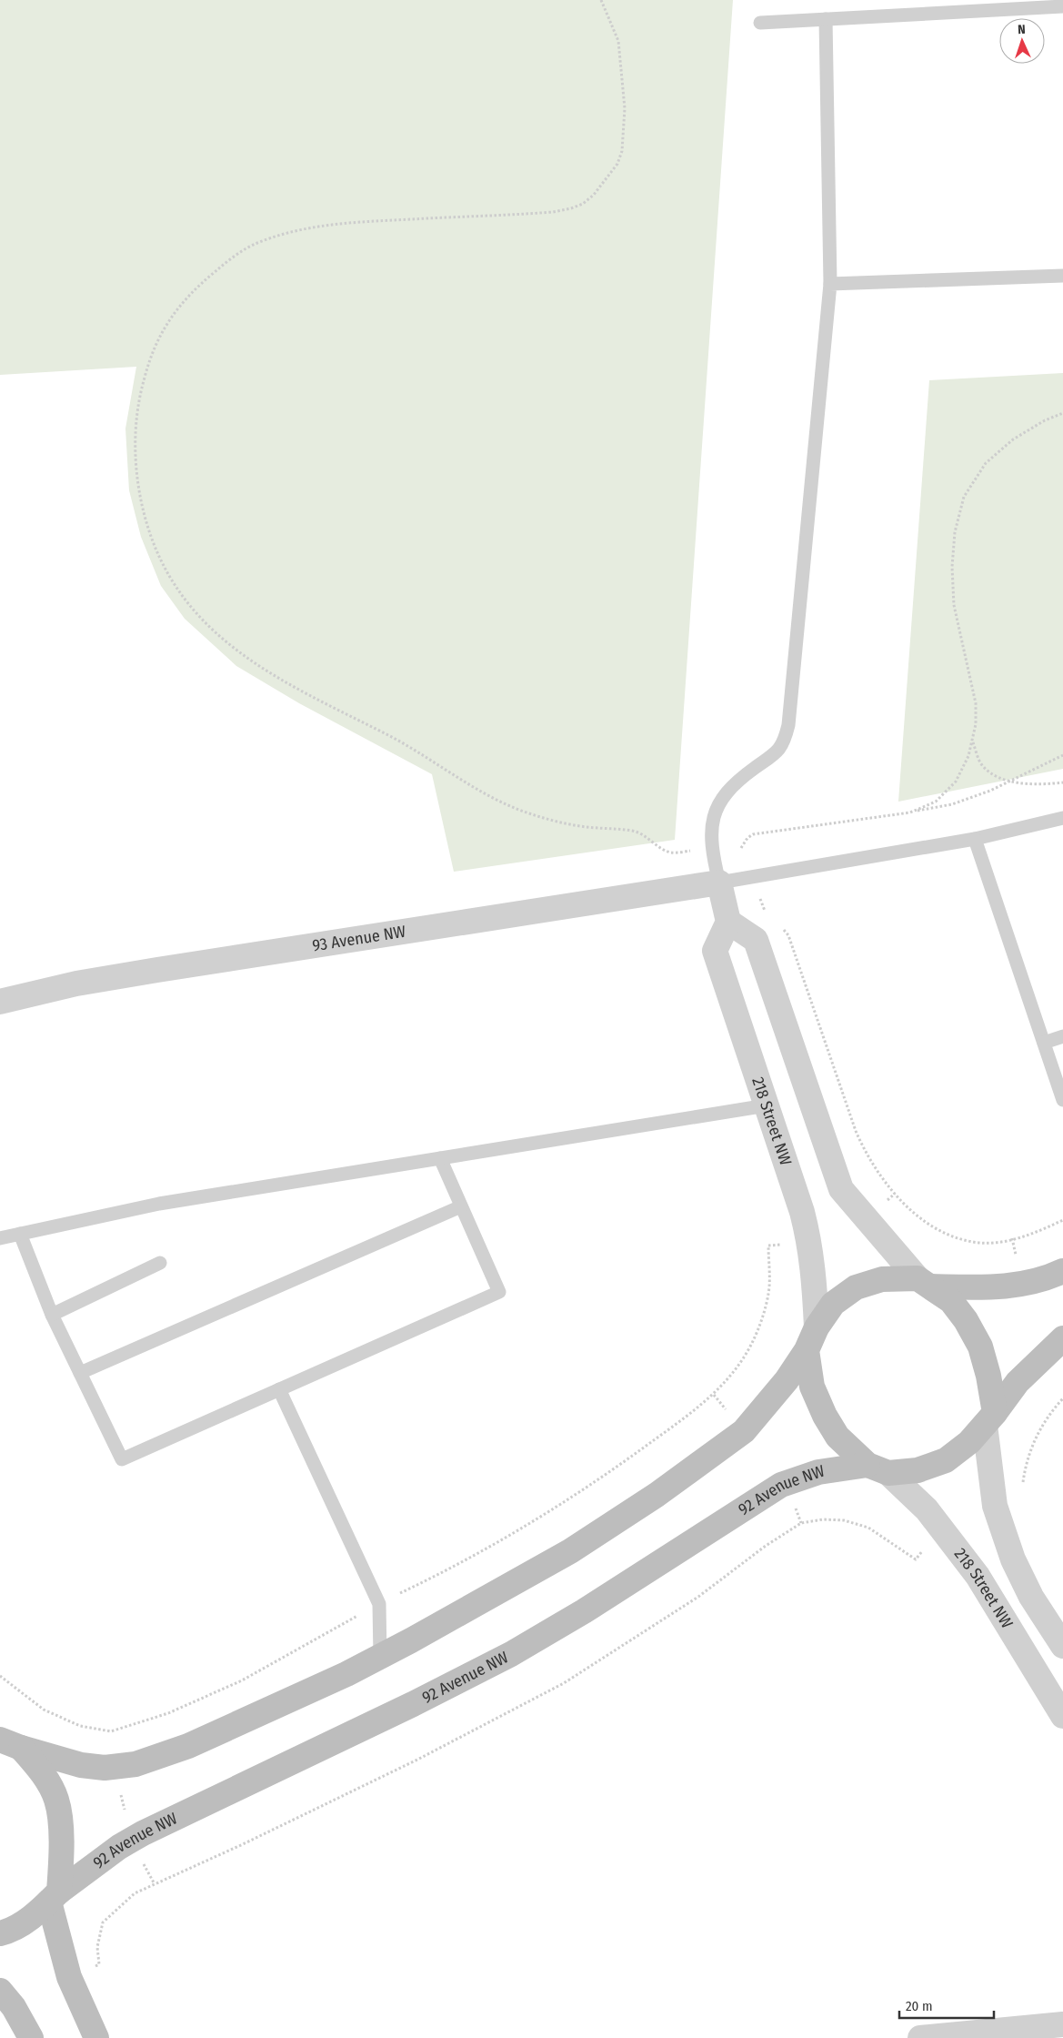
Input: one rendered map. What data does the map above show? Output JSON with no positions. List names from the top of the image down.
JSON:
{
  "streets": {
    "main road": ["92 Avenue NW"],
    "street": ["93 Avenue NW", "218 Street NW"]
  },
  "crossings": [
    ["218 Street NW", "92 Avenue NW"]
  ],
  "scale_bar": "20 m",
  "north": "top"
}
